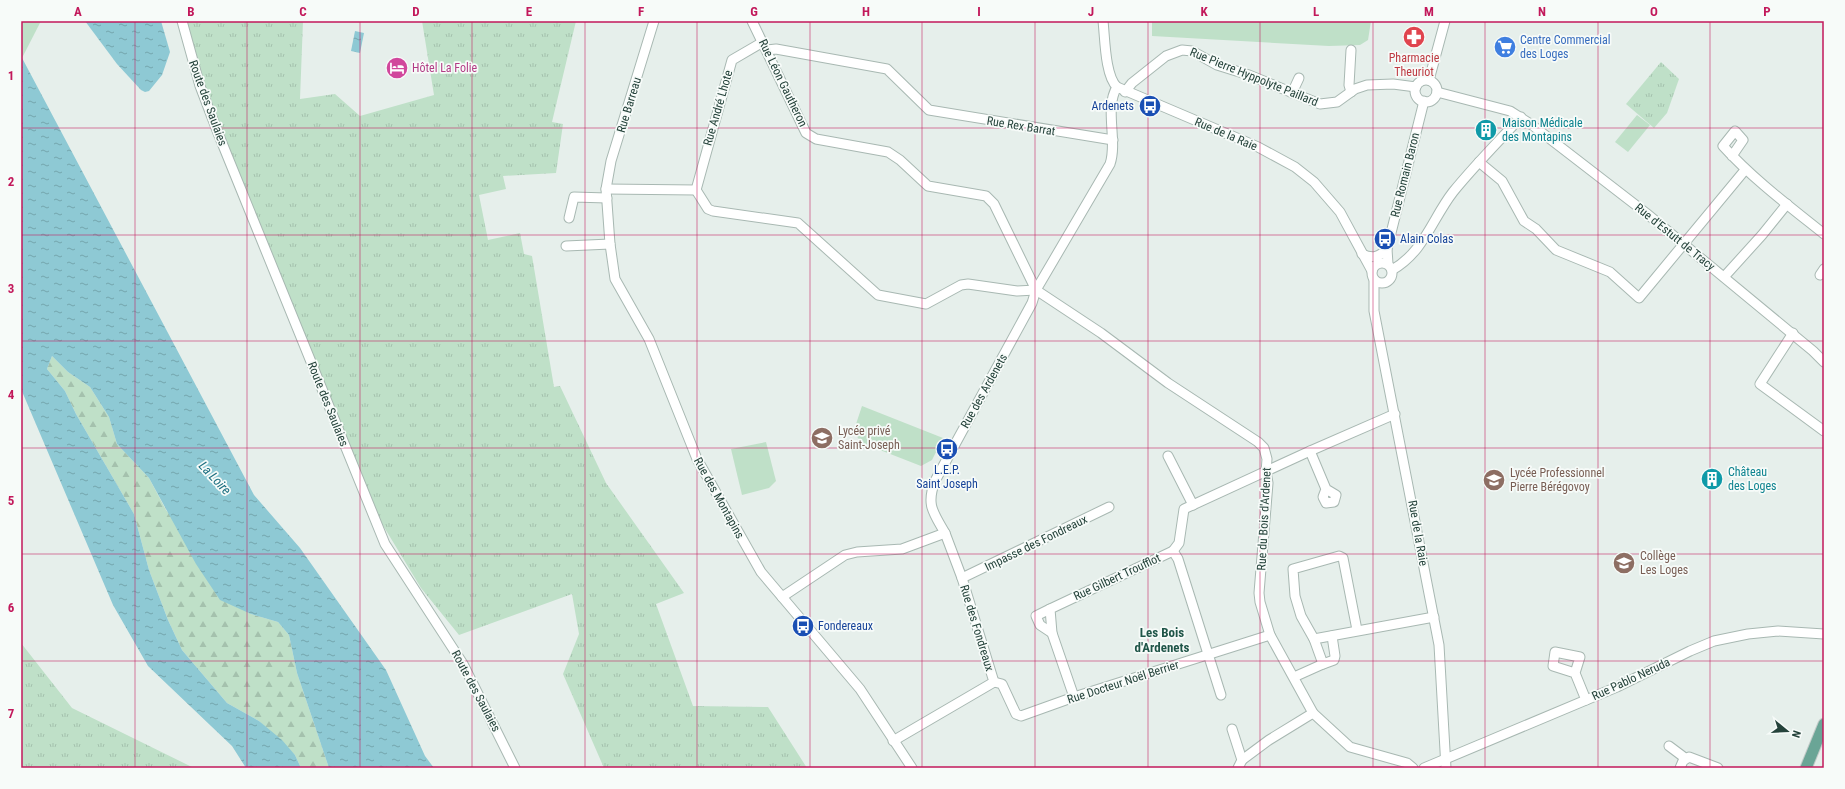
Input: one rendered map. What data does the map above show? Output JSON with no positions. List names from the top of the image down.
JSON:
{
  "streets": {
    "street": [
      "Rue Pierre Hyppolyte Paillard",
      "Rue Léon Gautheron",
      "Route des Saulaies",
      "Rue Barreau",
      "Rue André Lhote",
      "Rue Rex Barrat",
      "Rue de la Raie",
      "Rue Romain Baron",
      "Rue d'Estutt de Tracy",
      "Rue des Ardenets",
      "Rue des Montapins",
      "Rue du Bois d'Ardenet",
      "Impasse des Fondreaux",
      "Rue Gilbert Troufflot",
      "Rue des Fondreaux",
      "Rue Pablo Neruda",
      "Rue Docteur Noël Berrier"
    ]
  },
  "crossings": [
    ["Rue Pierre Hyppolyte Paillard", "Rue de la Raie"],
    ["Rue Pierre Hyppolyte Paillard", "Rue Romain Baron"],
    ["Rue Pierre Hyppolyte Paillard", "Rue des Ardenets"],
    ["Rue Léon Gautheron", "Rue André Lhote"],
    ["Rue Léon Gautheron", "Rue Rex Barrat"],
    ["Rue Léon Gautheron", "Rue des Ardenets"],
    ["Rue Léon Gautheron", "Rue du Bois d'Ardenet"],
    ["Rue Barreau", "Rue des Montapins"],
    ["Rue André Lhote", "Rue Rex Barrat"],
    ["Rue Rex Barrat", "Rue des Ardenets"],
    ["Rue de la Raie", "Rue Romain Baron"],
    ["Rue de la Raie", "Rue des Ardenets"],
    ["Rue de la Raie", "Rue Pablo Neruda"],
    ["Rue des Ardenets", "Rue du Bois d'Ardenet"],
    ["Rue des Ardenets", "Rue des Fondreaux"],
    ["Rue des Montapins", "Rue des Fondreaux"],
    ["Rue du Bois d'Ardenet", "Rue Docteur Noël Berrier"],
    ["Impasse des Fondreaux", "Rue des Fondreaux"],
    ["Rue Gilbert Troufflot", "Rue Docteur Noël Berrier"],
    ["Rue des Fondreaux", "Rue Docteur Noël Berrier"]
  ],
  "districts": ["Les Bois d'Ardenets"],
  "water": ["La Loire"],
  "places": {
    "pharmacy": ["Pharmacie Theuriot"],
    "supermarket": ["Centre Commercial des Loges"],
    "hotel": ["Hôtel La Folie"],
    "bus stop": [
      "Ardenets",
      "Alain Colas",
      "L.E.P. Saint Joseph",
      "Fondereaux"
    ],
    "building": ["Maison Médicale des Montapins", "Château des Loges"],
    "school or university": ["Lycée privé Saint-Joseph", "Lycée Professionnel Pierre Bérégovoy", "Collège Les Loges"]
  },
  "north": "right",
  "grid": {
    "columns": [
      "A",
      "B",
      "C",
      "D",
      "E",
      "F",
      "G",
      "H",
      "I",
      "J",
      "K",
      "L",
      "M",
      "N",
      "O",
      "P"
    ],
    "rows": [
      "1",
      "2",
      "3",
      "4",
      "5",
      "6",
      "7"
    ]
  }
}
